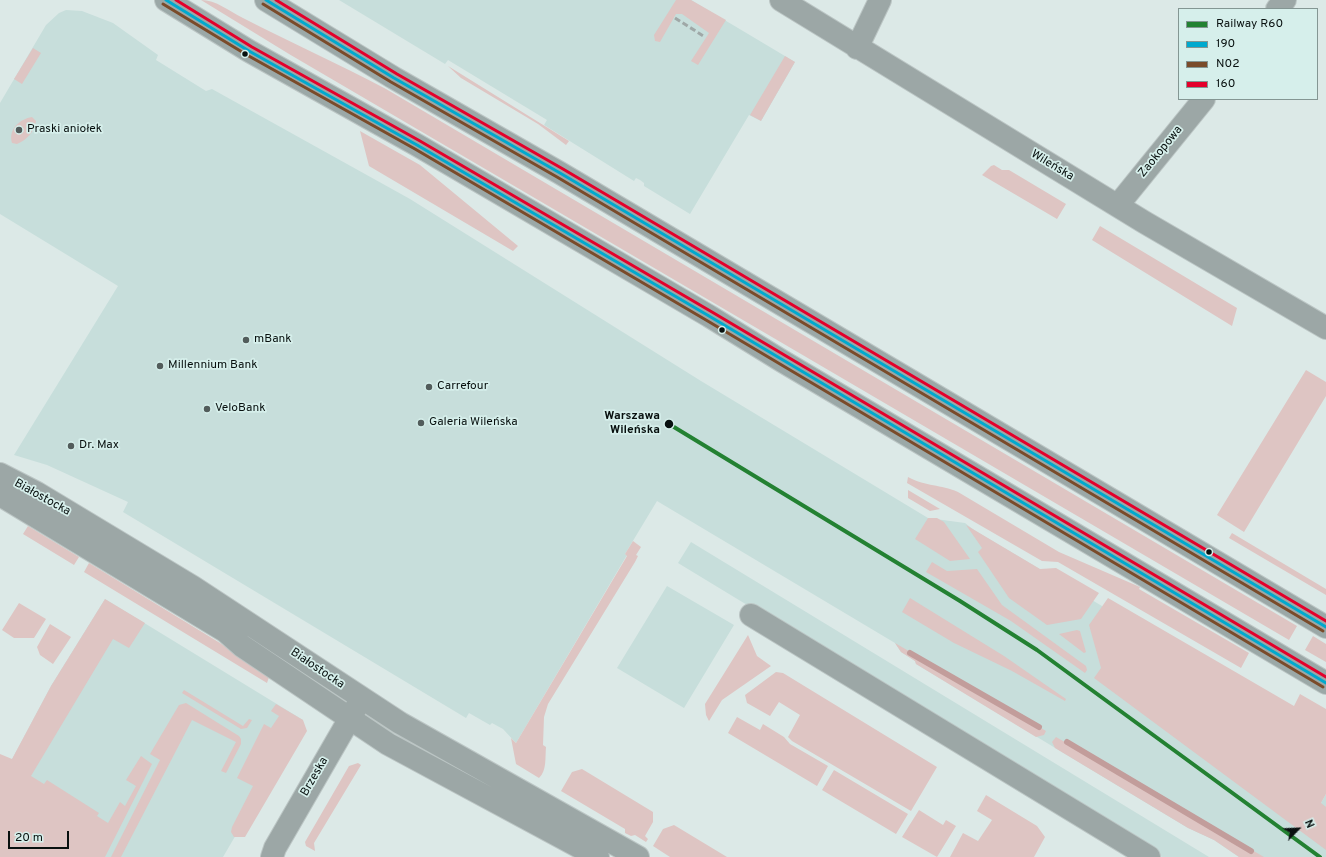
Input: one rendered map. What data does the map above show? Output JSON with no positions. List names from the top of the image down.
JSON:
{
  "streets": {
    "street": [
      "Zaokopowa",
      "Wileńska",
      "Białostocka",
      "Brzeska"
    ]
  },
  "crossings": [
    ["Zaokopowa", "Wileńska"],
    ["Białostocka", "Brzeska"]
  ],
  "places": [
    "Praski aniołek",
    "mBank",
    "Millennium Bank",
    "Carrefour",
    "VeloBank",
    "Galeria Wileńska",
    "Warszawa Wileńska",
    "Dr. Max"
  ],
  "lines": [
    "transit line 190",
    "transit line 160",
    "transit line N02",
    "rail line R60"
  ],
  "legend": [
    "Railway R60",
    "190",
    "N02",
    "160"
  ],
  "scale_bar": "20 m",
  "north": "top right"
}
